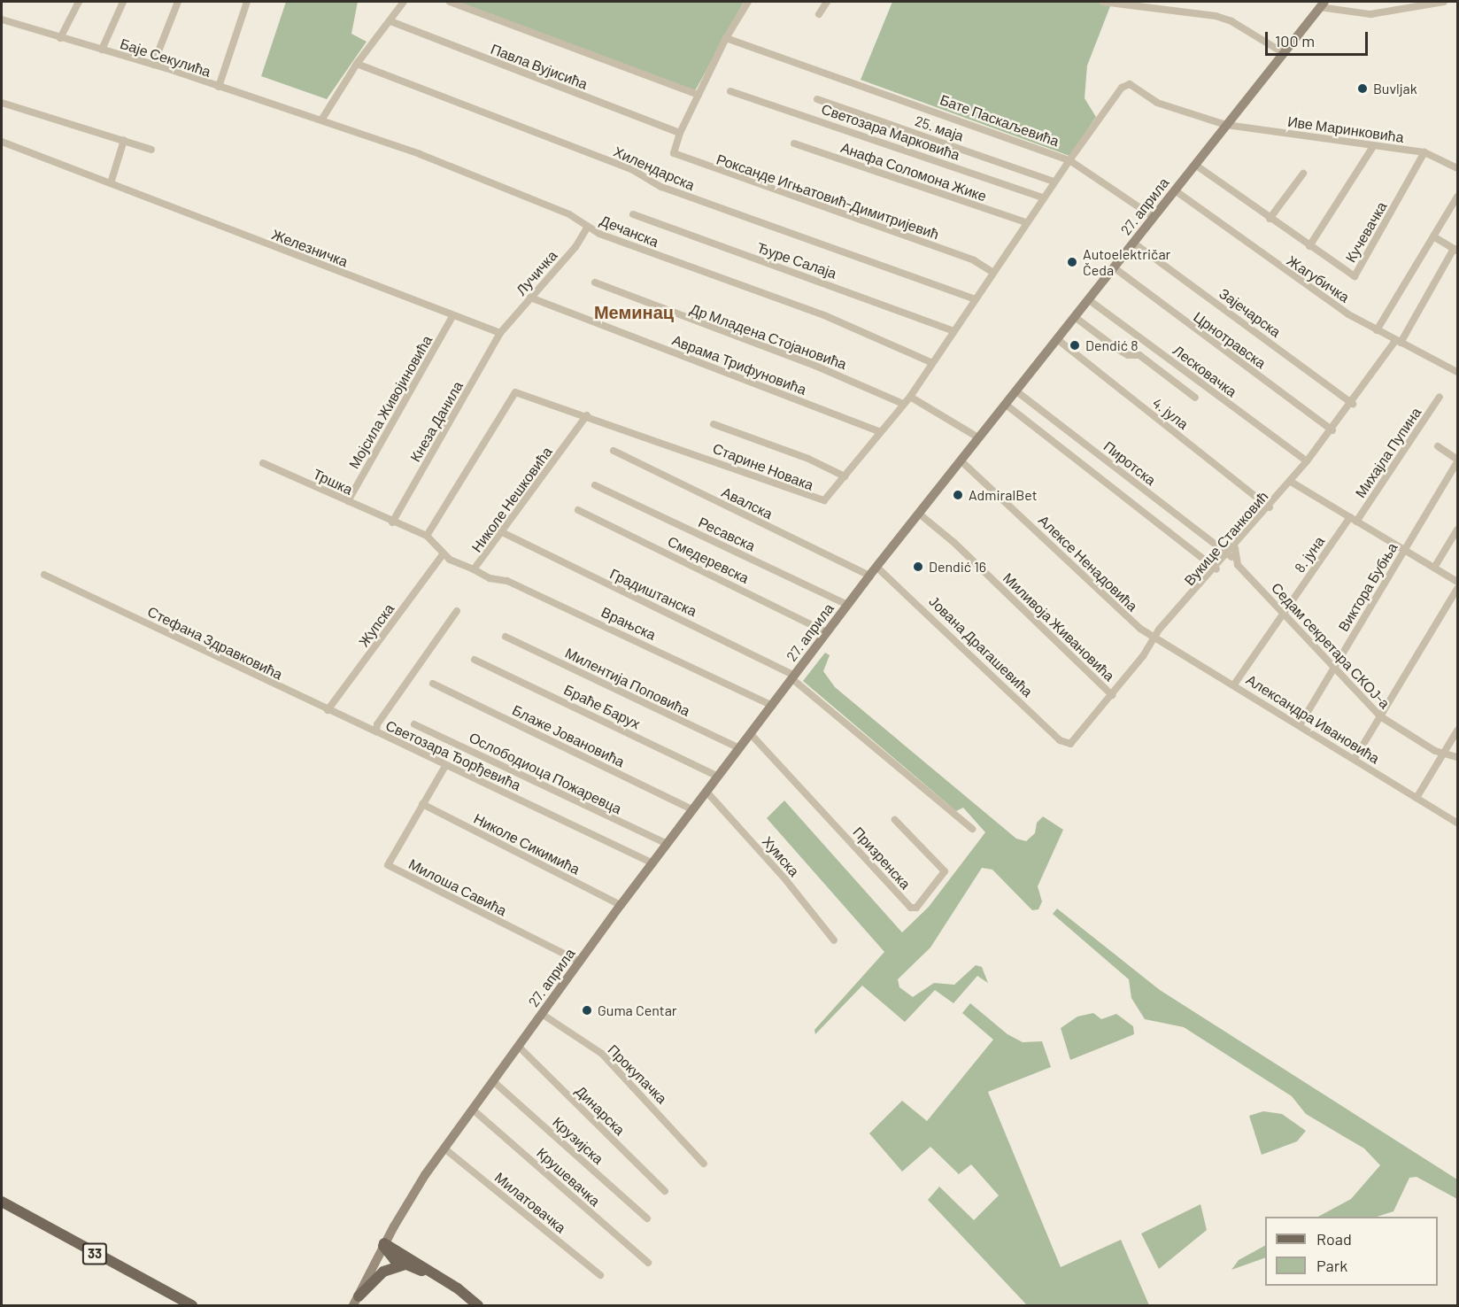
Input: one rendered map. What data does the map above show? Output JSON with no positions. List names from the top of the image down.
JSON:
{
  "streets": {
    "main road": ["27. априла", "33"],
    "street": [
      "Баје Секулића",
      "Павла Вујисића",
      "Бате Паскаљевића",
      "25. маја",
      "Иве Маринковића",
      "Светозара Марковића",
      "Хилендарска",
      "Анафа Соломона Жике",
      "Роксанде Игњатовић-Димитријевић",
      "Дечанска",
      "Кучевачка",
      "Железничка",
      "Ђуре Салаја",
      "Лучичка",
      "Жагубичка",
      "Зајечарска",
      "Др Младена Стојановића",
      "Црнотравска",
      "Аврама Трифуновића",
      "Лесковачка",
      "Мојсила Живојиновића",
      "4. јула",
      "Кнеза Данила",
      "Михајла Пупина",
      "Пиротска",
      "Старине Новака",
      "Тршка",
      "Николе Нешковића",
      "Авалска",
      "Ресавска",
      "Вукице Станковић",
      "8. јуна",
      "Смедеревска",
      "Алексе Ненадовића",
      "Виктора Бубња",
      "Градиштанска",
      "Врањска",
      "Жупска",
      "Миливоја Живановића",
      "Стефана Здравковића",
      "Седам секретара СКОЈ-а",
      "Јована Драгашевића",
      "Милентија Поповића",
      "Браће Барух",
      "Александра Ивановића",
      "Блаже Јовановића",
      "Светозара Ђорђевића",
      "Ослободиоца Пожаревца",
      "Николе Сикимића",
      "Хумска",
      "Призренска",
      "Милоша Савића",
      "Прокупачка",
      "Динарска",
      "Крузијска",
      "Крушевачка",
      "Милатовачка"
    ]
  },
  "crossings": [
    ["Баје Секулића", "Дечанска"],
    ["Павла Вујисића", "Роксанде Игњатовић-Димитријевић"],
    ["Бате Паскаљевића", "Иве Маринковића"],
    ["Бате Паскаљевића", "27. априла"],
    ["Бате Паскаљевића", "Старине Новака"],
    ["25. маја", "Старине Новака"],
    ["Иве Маринковића", "27. априла"],
    ["Иве Маринковића", "Кучевачка"],
    ["Светозара Марковића", "Старине Новака"],
    ["Хилендарска", "Старине Новака"],
    ["Анафа Соломона Жике", "Старине Новака"],
    ["Роксанде Игњатовић-Димитријевић", "Старине Новака"],
    ["27. априла", "Кучевачка"],
    ["27. априла", "Жагубичка"],
    ["27. априла", "Зајечарска"],
    ["27. априла", "Црнотравска"],
    ["27. априла", "Лесковачка"],
    ["27. априла", "4. јула"],
    ["27. априла", "Пиротска"],
    ["27. априла", "Авалска"],
    ["27. априла", "Ресавска"],
    ["27. априла", "Смедеревска"],
    ["27. априла", "Алексе Ненадовића"],
    ["27. априла", "Градиштанска"],
    ["27. априла", "Врањска"],
    ["27. априла", "Миливоја Живановића"],
    ["27. априла", "Јована Драгашевића"],
    ["27. априла", "Милентија Поповића"],
    ["27. априла", "Браће Барух"],
    ["27. априла", "Блаже Јовановића"],
    ["27. априла", "Светозара Ђорђевића"],
    ["27. априла", "Ослободиоца Пожаревца"],
    ["27. априла", "Николе Сикимића"],
    ["27. априла", "Хумска"],
    ["27. априла", "Призренска"],
    ["27. априла", "Милоша Савића"],
    ["27. априла", "Прокупачка"],
    ["27. априла", "Динарска"],
    ["27. априла", "Крузијска"],
    ["27. априла", "Крушевачка"],
    ["27. априла", "Милатовачка"],
    ["Дечанска", "Лучичка"],
    ["Дечанска", "Старине Новака"],
    ["Железничка", "Лучичка"],
    ["Железничка", "Мојсила Живојиновића"],
    ["Железничка", "Кнеза Данила"],
    ["Ђуре Салаја", "Старине Новака"],
    ["Лучичка", "Аврама Трифуновића"],
    ["Лучичка", "Кнеза Данила"],
    ["Жагубичка", "Вукице Станковић"],
    ["Зајечарска", "Вукице Станковић"],
    ["Др Младена Стојановића", "Старине Новака"],
    ["Црнотравска", "Вукице Станковић"],
    ["Аврама Трифуновића", "Старине Новака"],
    ["Лесковачка", "Вукице Станковић"],
    ["Мојсила Живојиновића", "Тршка"],
    ["4. јула", "Вукице Станковић"],
    ["Кнеза Данила", "Тршка"],
    ["Михајла Пупина", "8. јуна"],
    ["Пиротска", "Вукице Станковић"],
    ["Пиротска", "Седам секретара СКОЈ-а"],
    ["Старине Новака", "Николе Нешковића"],
    ["Николе Нешковића", "Градиштанска"],
    ["Николе Нешковића", "Врањска"],
    ["Николе Нешковића", "Жупска"],
    ["Вукице Станковић", "Алексе Ненадовића"],
    ["Вукице Станковић", "Миливоја Живановића"],
    ["Вукице Станковић", "Седам секретара СКОЈ-а"],
    ["Вукице Станковић", "Јована Драгашевића"],
    ["Вукице Станковић", "Александра Ивановића"],
    ["8. јуна", "Седам секретара СКОЈ-а"],
    ["8. јуна", "Александра Ивановића"],
    ["Алексе Ненадовића", "Александра Ивановића"],
    ["Виктора Бубња", "Седам секретара СКОЈ-а"],
    ["Виктора Бубња", "Александра Ивановића"],
    ["Жупска", "Стефана Здравковића"],
    ["Стефана Здравковића", "Светозара Ђорђевића"],
    ["Николе Сикимића", "Милоша Савића"]
  ],
  "districts": ["Меминац"],
  "places": [
    "Buvljak",
    "Autoelektričar Čeda",
    "Dendić 8",
    "AdmiralBet",
    "Dendić 16",
    "Guma Centar"
  ],
  "legend": ["Road", "Park"],
  "scale_bar": "100 m"
}
